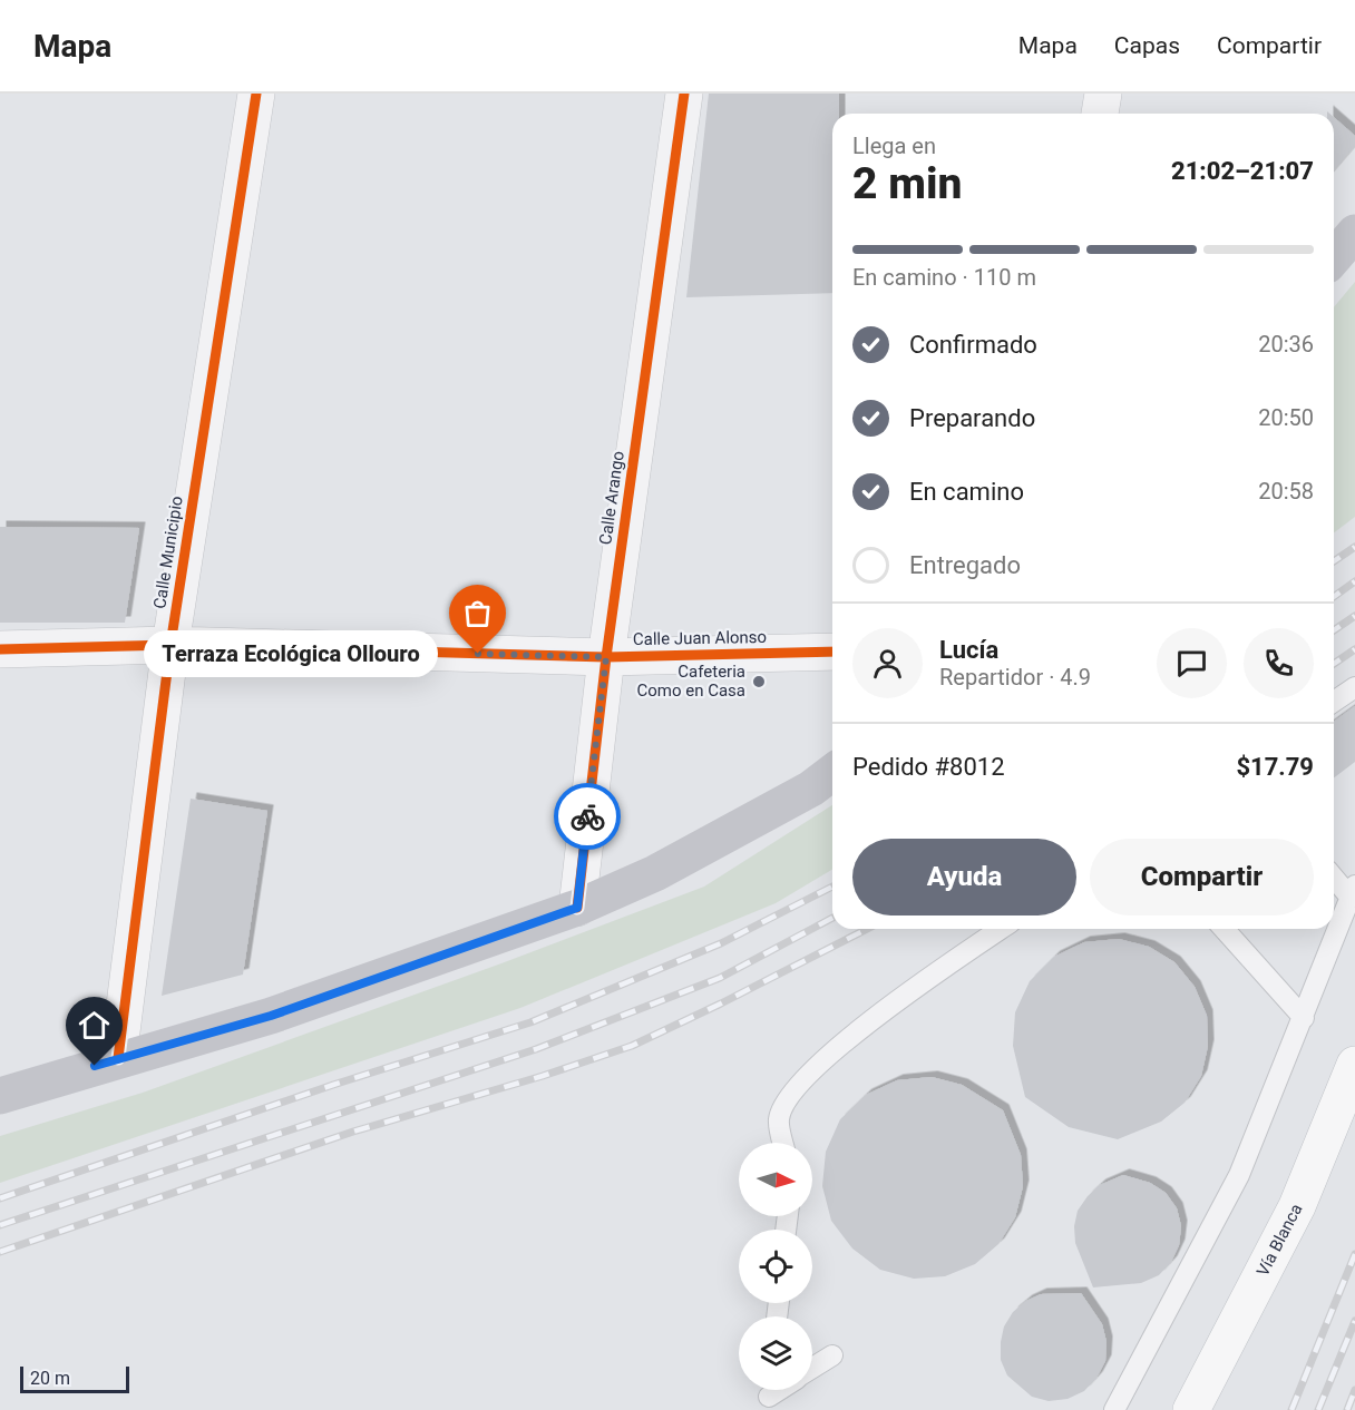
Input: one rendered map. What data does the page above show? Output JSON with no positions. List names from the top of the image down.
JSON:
{
  "streets": {
    "main road": ["Vía Blanca"],
    "street": ["Calle Arango", "Calle Municipio", "Calle Juan Alonso"]
  },
  "crossings": [
    ["Calle Arango", "Calle Juan Alonso"],
    ["Calle Municipio", "Calle Juan Alonso"]
  ],
  "places": ["Terraza Ecológica Ollouro", "Cafeteria Como en Casa"],
  "scale_bar": "20 m",
  "north": "right",
  "page": {
    "header": "Mapa",
    "nav": ["Mapa", "Capas", "Compartir"],
    "heading": ["2 min", "Llega en", "21:02–21:07"],
    "panel": [
      "Lucía",
      "Repartidor · 4.9",
      "Pedido #8012",
      "$17.79"
    ],
    "bar": "En camino · 110 m",
    "list": [
      ["Confirmado", "20:36"],
      ["Preparando", "20:50"],
      ["En camino", "20:58"],
      "Entregado"
    ],
    "bubble": "Terraza Ecológica Ollouro",
    "buttons": ["Ayuda", "Compartir"],
    "scale": "20 m"
  }
}
